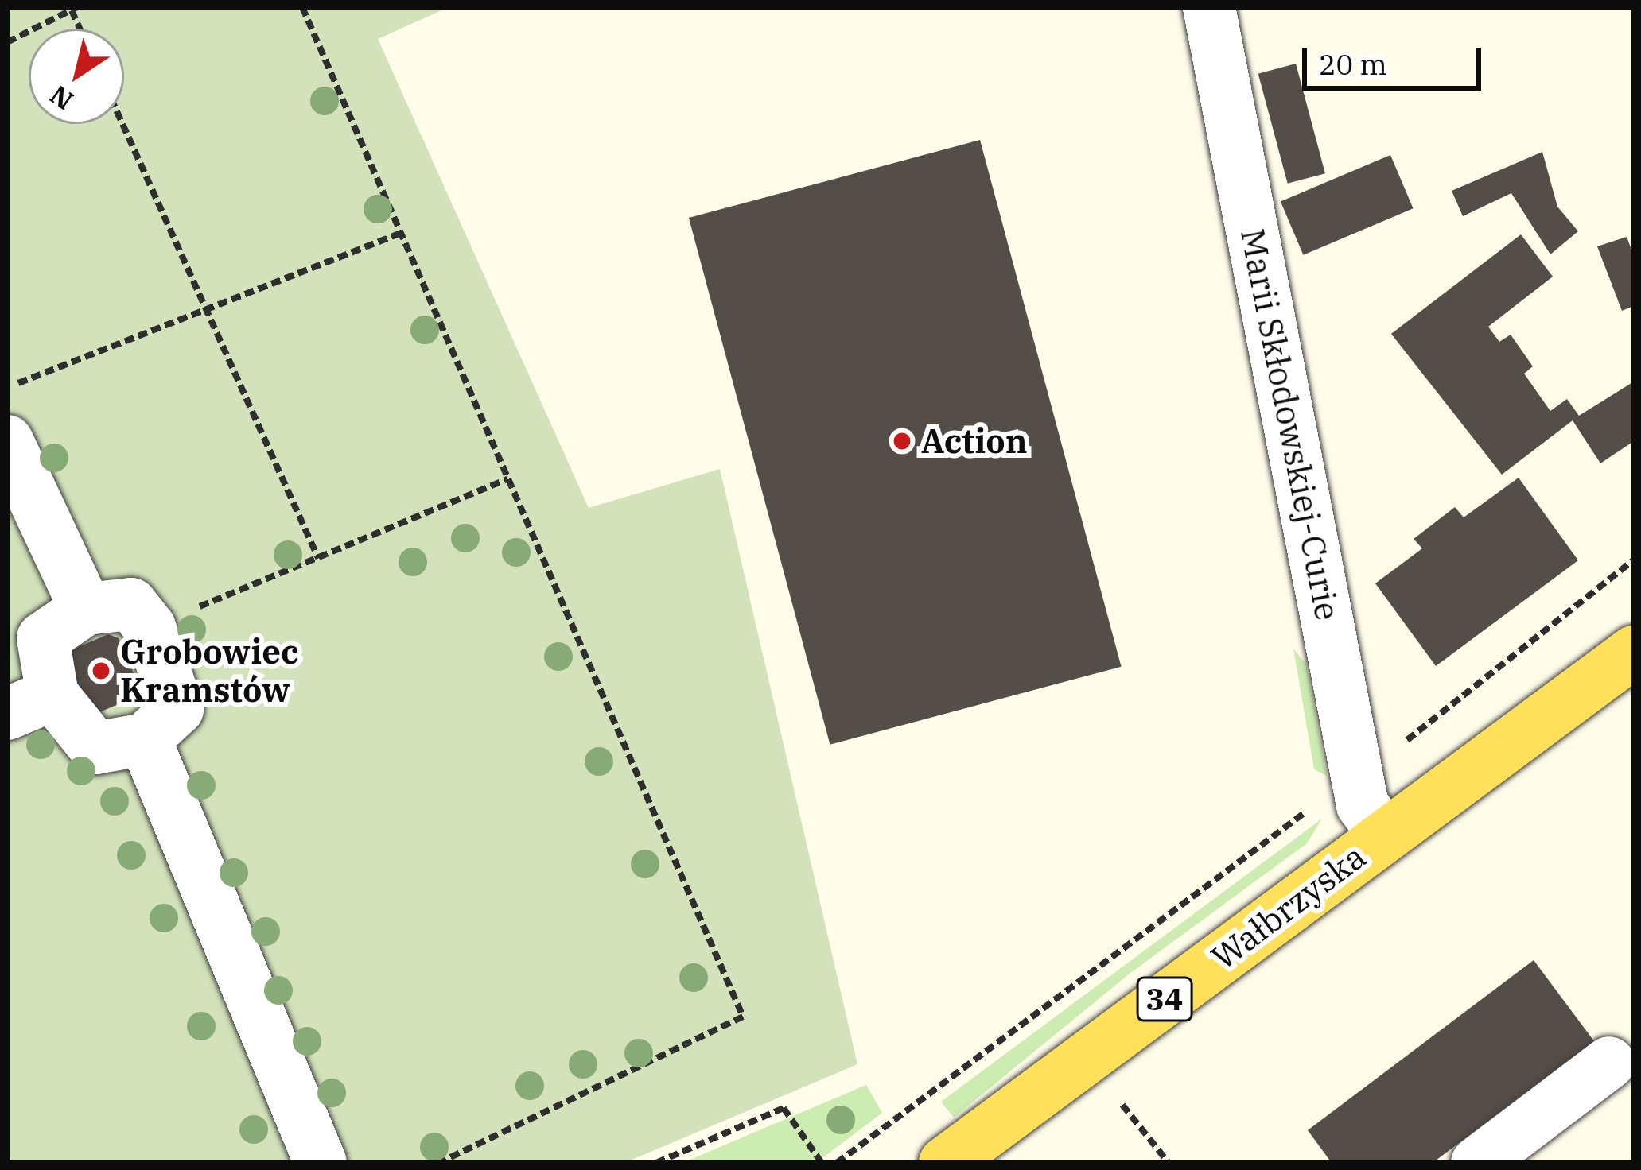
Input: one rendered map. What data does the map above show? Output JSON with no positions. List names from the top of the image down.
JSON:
{
  "streets": {
    "main road": ["Wałbrzyska", "34"],
    "street": ["Marii Skłodowskiej-Curie"]
  },
  "crossings": [
    ["Marii Skłodowskiej-Curie", "Wałbrzyska"]
  ],
  "places": ["Action", "Grobowiec Kramstów"],
  "scale_bar": "20 m",
  "north": "bottom left"
}
